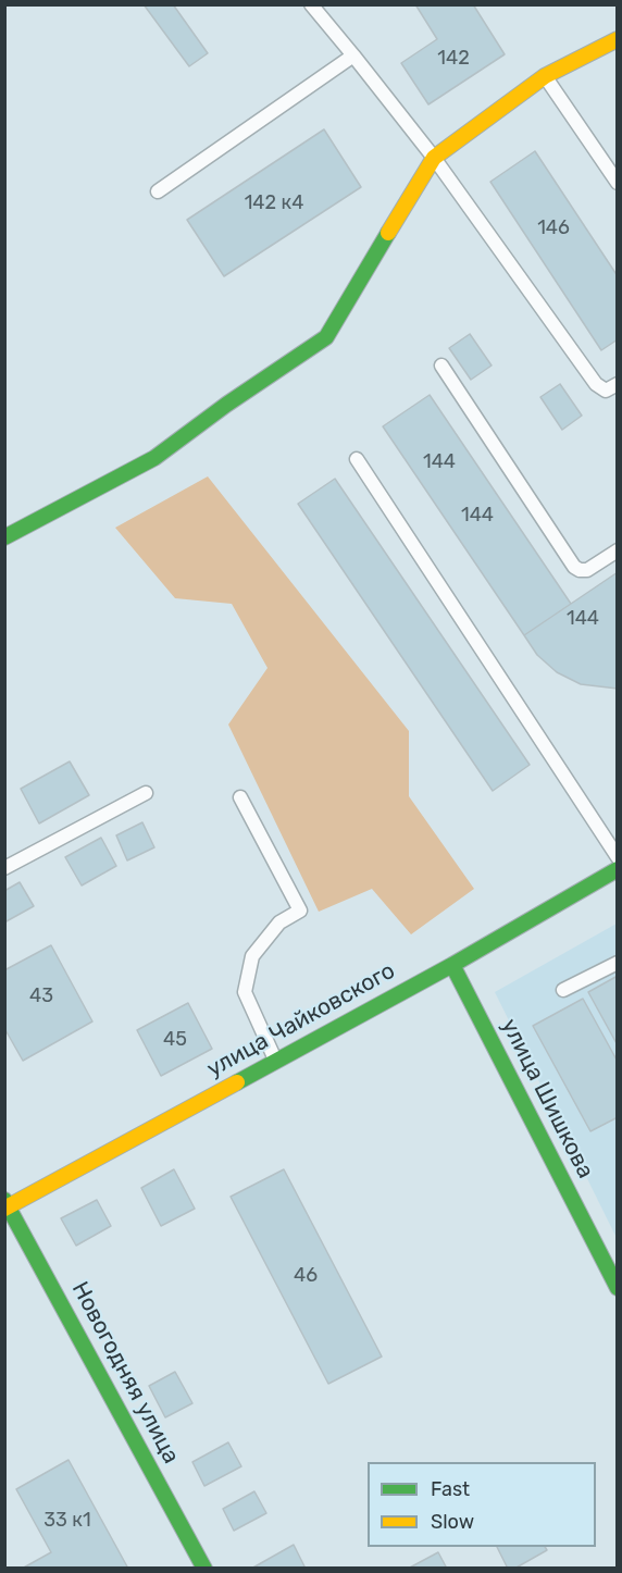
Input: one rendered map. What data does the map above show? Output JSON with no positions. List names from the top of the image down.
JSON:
{
  "streets": {
    "street": ["улица Чайковского", "улица Шишкова", "Новогодняя улица"]
  },
  "crossings": [
    ["улица Чайковского", "улица Шишкова"],
    ["улица Чайковского", "Новогодняя улица"]
  ],
  "house_numbers": [
    "142",
    "142 к4",
    "146",
    "144",
    "144",
    "144",
    "43",
    "45",
    "46",
    "33 к1"
  ],
  "legend": ["Fast", "Slow"]
}
